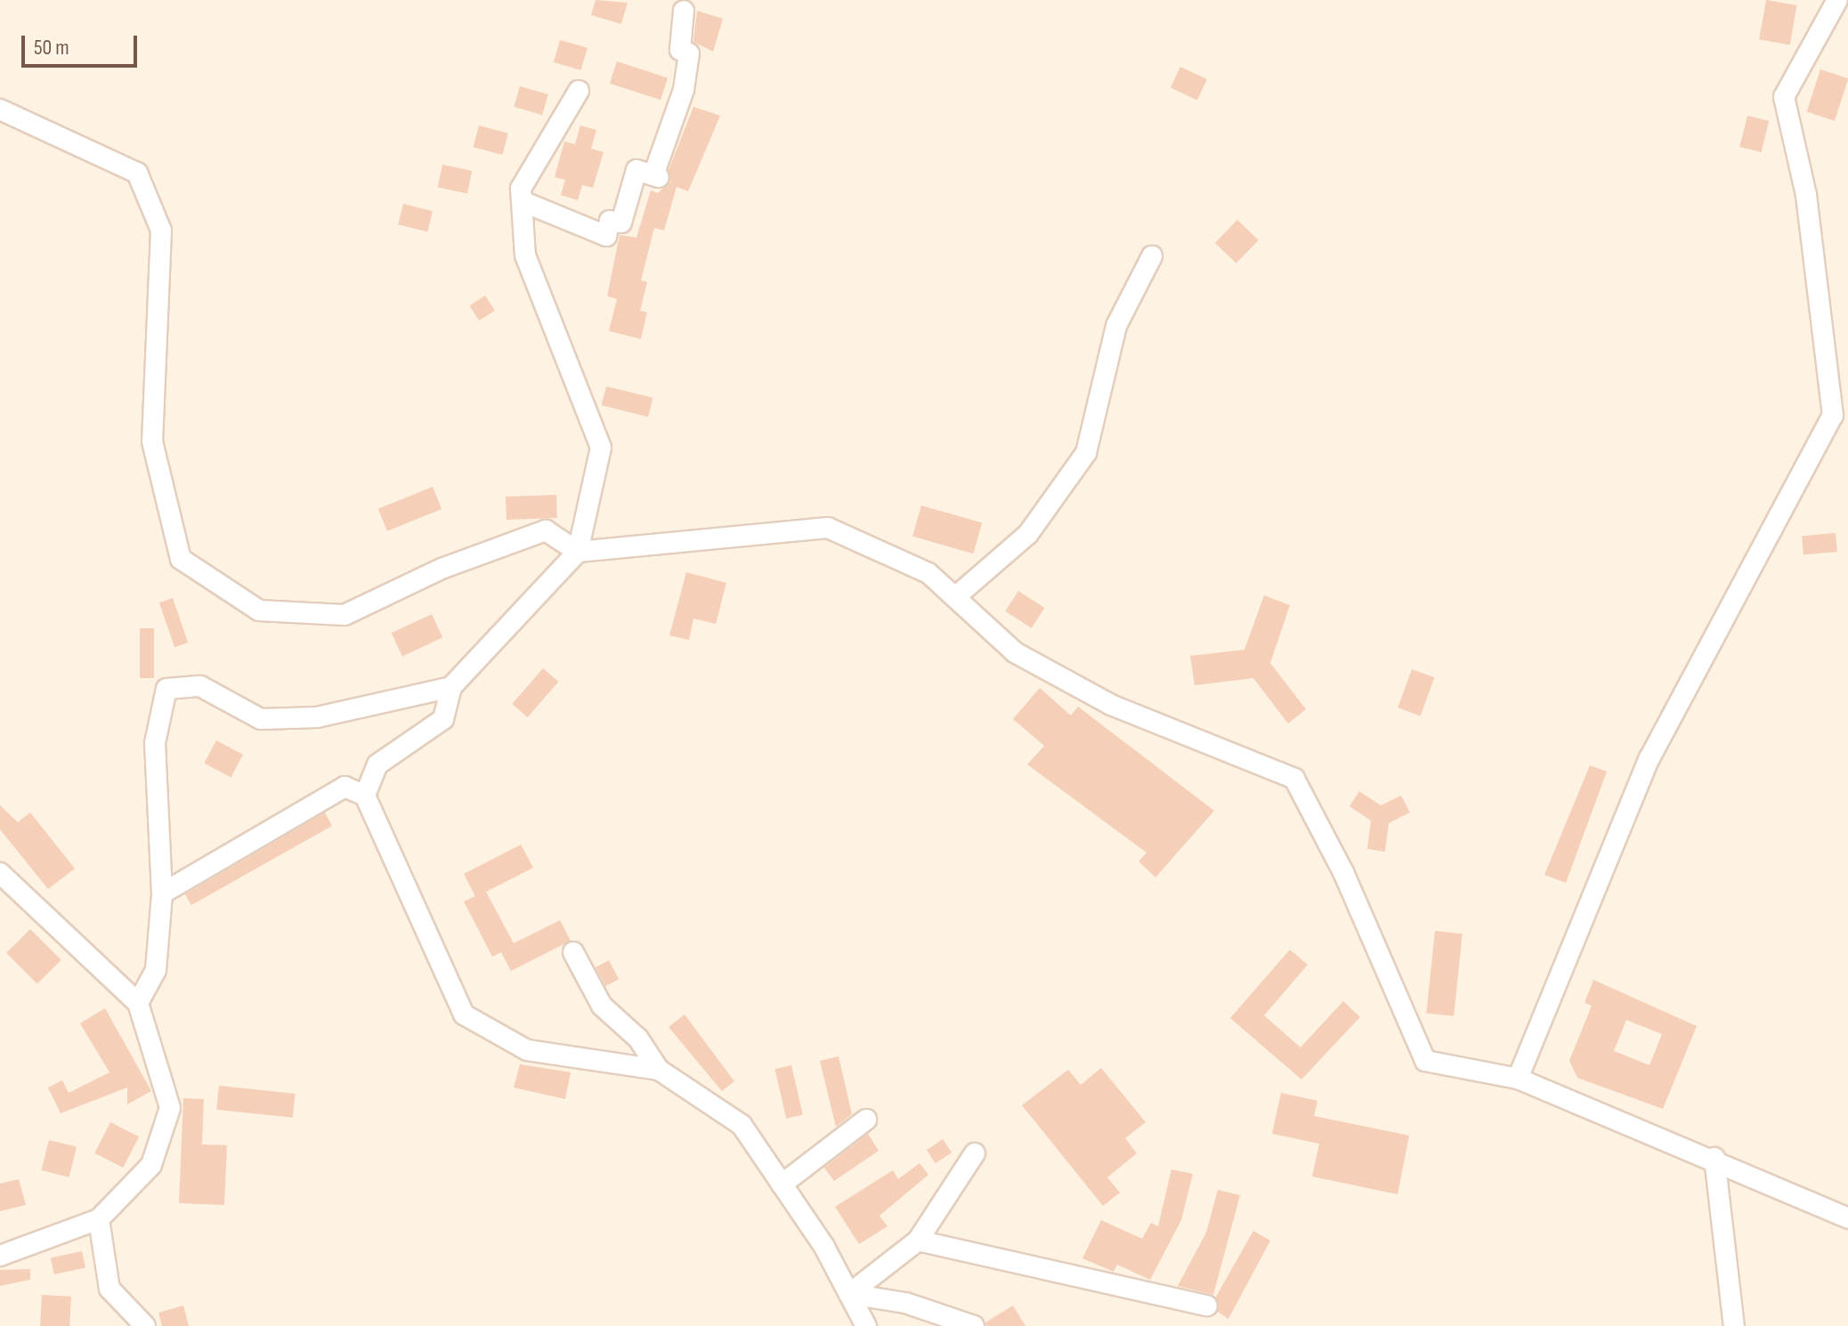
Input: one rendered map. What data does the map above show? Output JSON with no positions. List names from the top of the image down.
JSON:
{
  "scale_bar": "50 m"
}
